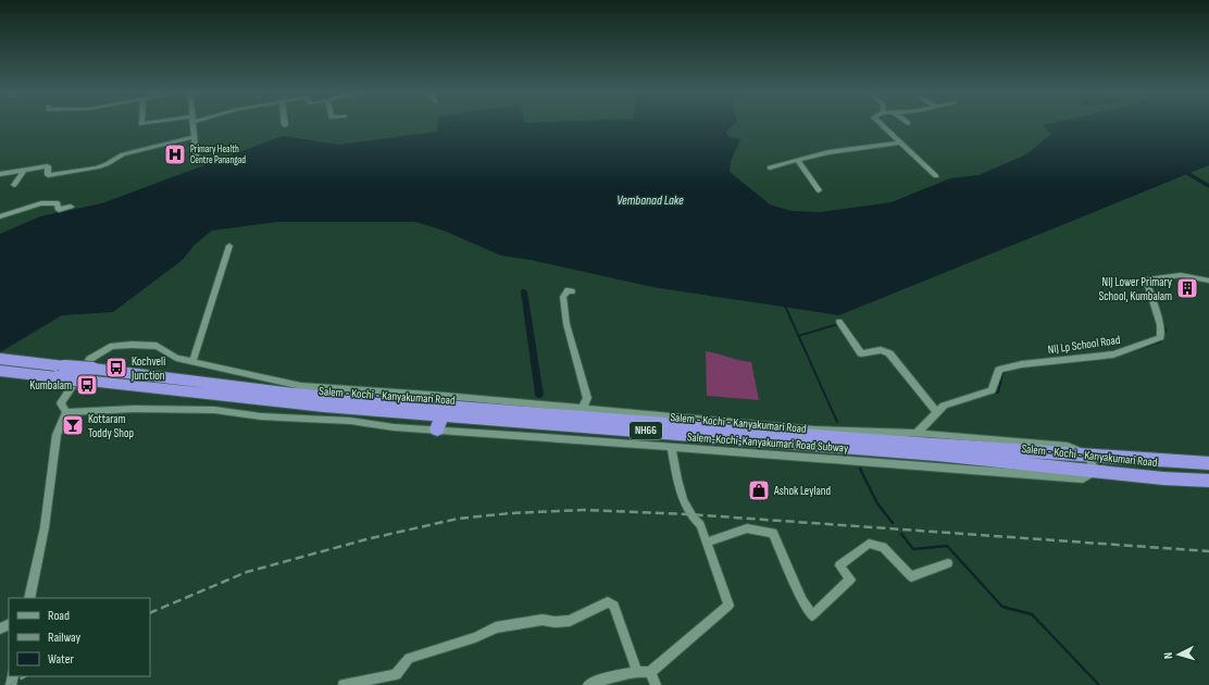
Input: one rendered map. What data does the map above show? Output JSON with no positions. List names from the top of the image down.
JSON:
{
  "streets": {
    "highway": ["Salem - Kochi - Kanyakumari Road", "NH66"],
    "street": ["NIJ Lp School Road", "Salem-Kochi-Kanyakumari Road Subway"]
  },
  "crossings": [
    ["Salem - Kochi - Kanyakumari Road", "NH66"],
    ["Salem - Kochi - Kanyakumari Road", "Salem-Kochi-Kanyakumari Road Subway"]
  ],
  "water": ["Vembanad Lake"],
  "places": {
    "hospital": ["Primary Health Centre Panangad"],
    "building": ["NIJ Lower Primary School, Kumbalam"],
    "bus stop": ["Kochveli Junction", "Kumbalam"],
    "bar": ["Kottaram Toddy Shop"],
    "shop": ["Ashok Leyland"]
  },
  "legend": ["Road", "Railway", "Water"],
  "north": "left"
}
